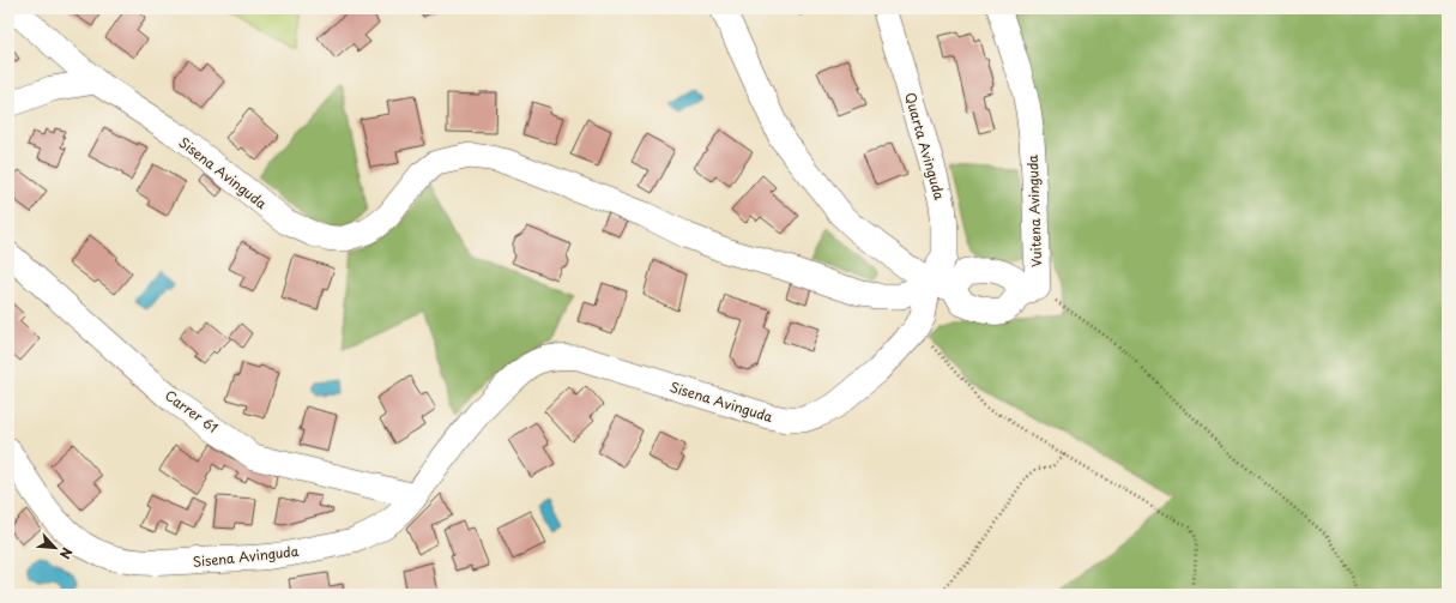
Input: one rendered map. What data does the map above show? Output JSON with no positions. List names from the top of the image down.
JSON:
{
  "streets": {
    "street": [
      "Quarta Avinguda",
      "Sisena Avinguda",
      "Vuitena Avinguda",
      "Carrer 61"
    ]
  },
  "crossings": [
    ["Quarta Avinguda", "Sisena Avinguda"],
    ["Sisena Avinguda", "Carrer 61"]
  ],
  "north": "bottom right"
}
